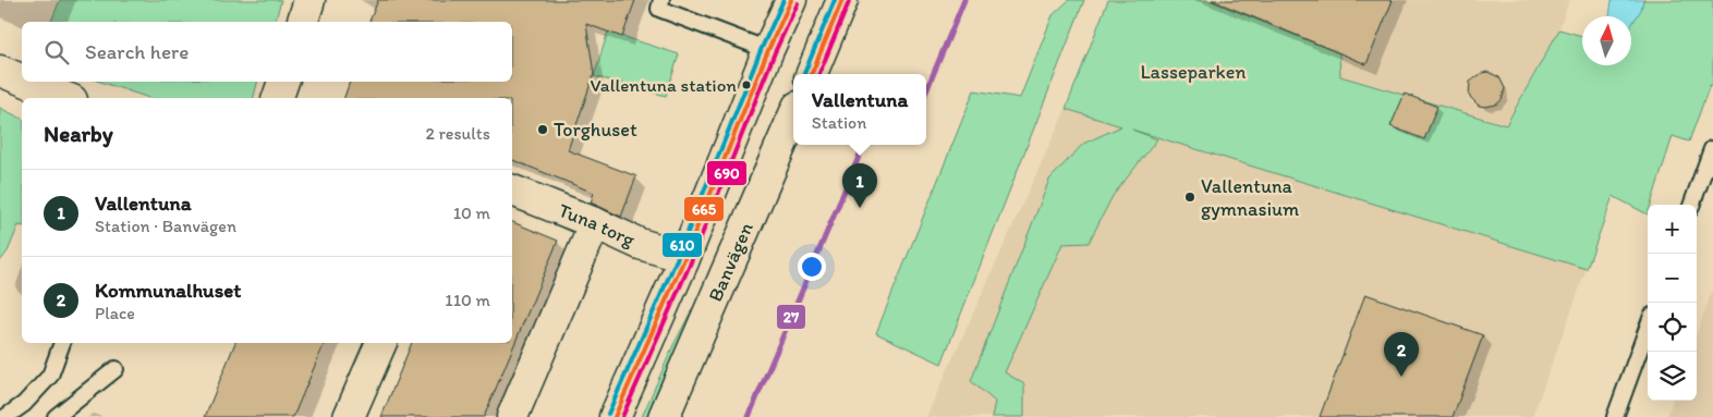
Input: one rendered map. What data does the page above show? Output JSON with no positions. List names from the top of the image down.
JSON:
{
  "streets": {
    "street": ["Tuna torg", "Banvägen"]
  },
  "parks": ["Lasseparken"],
  "places": ["Vallentuna station", "Torghuset", "Vallentuna gymnasium"],
  "lines": [
    "transit line 27",
    "transit line 665",
    "transit line 610",
    "transit line 690"
  ],
  "north": "top",
  "page": {
    "search": "Search here",
    "popup": ["Vallentuna", "Station"],
    "heading": ["Nearby", "2 results"],
    "pins": ["1", "2"],
    "list": [
      {
        "mark": "1",
        "name": "Vallentuna",
        "note": "Station · Banvägen",
        "value": "10 m"
      },
      {
        "mark": "2",
        "name": "Kommunalhuset",
        "note": "Place",
        "value": "110 m"
      }
    ],
    "map_buttons": ["+", "−"]
  }
}
